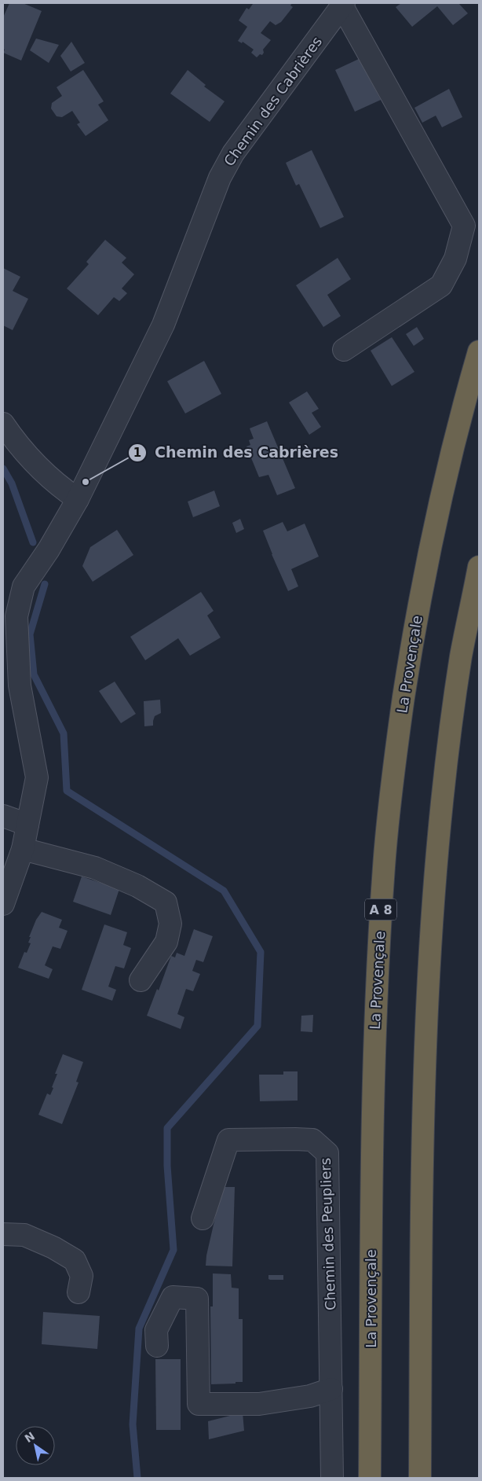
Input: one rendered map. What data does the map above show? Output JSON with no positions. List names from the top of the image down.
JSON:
{
  "streets": {
    "highway": ["La Provençale", "A 8"],
    "street": ["Chemin des Cabrières", "Chemin des Peupliers"]
  },
  "places": ["Chemin des Cabrières"],
  "north": "top left"
}
